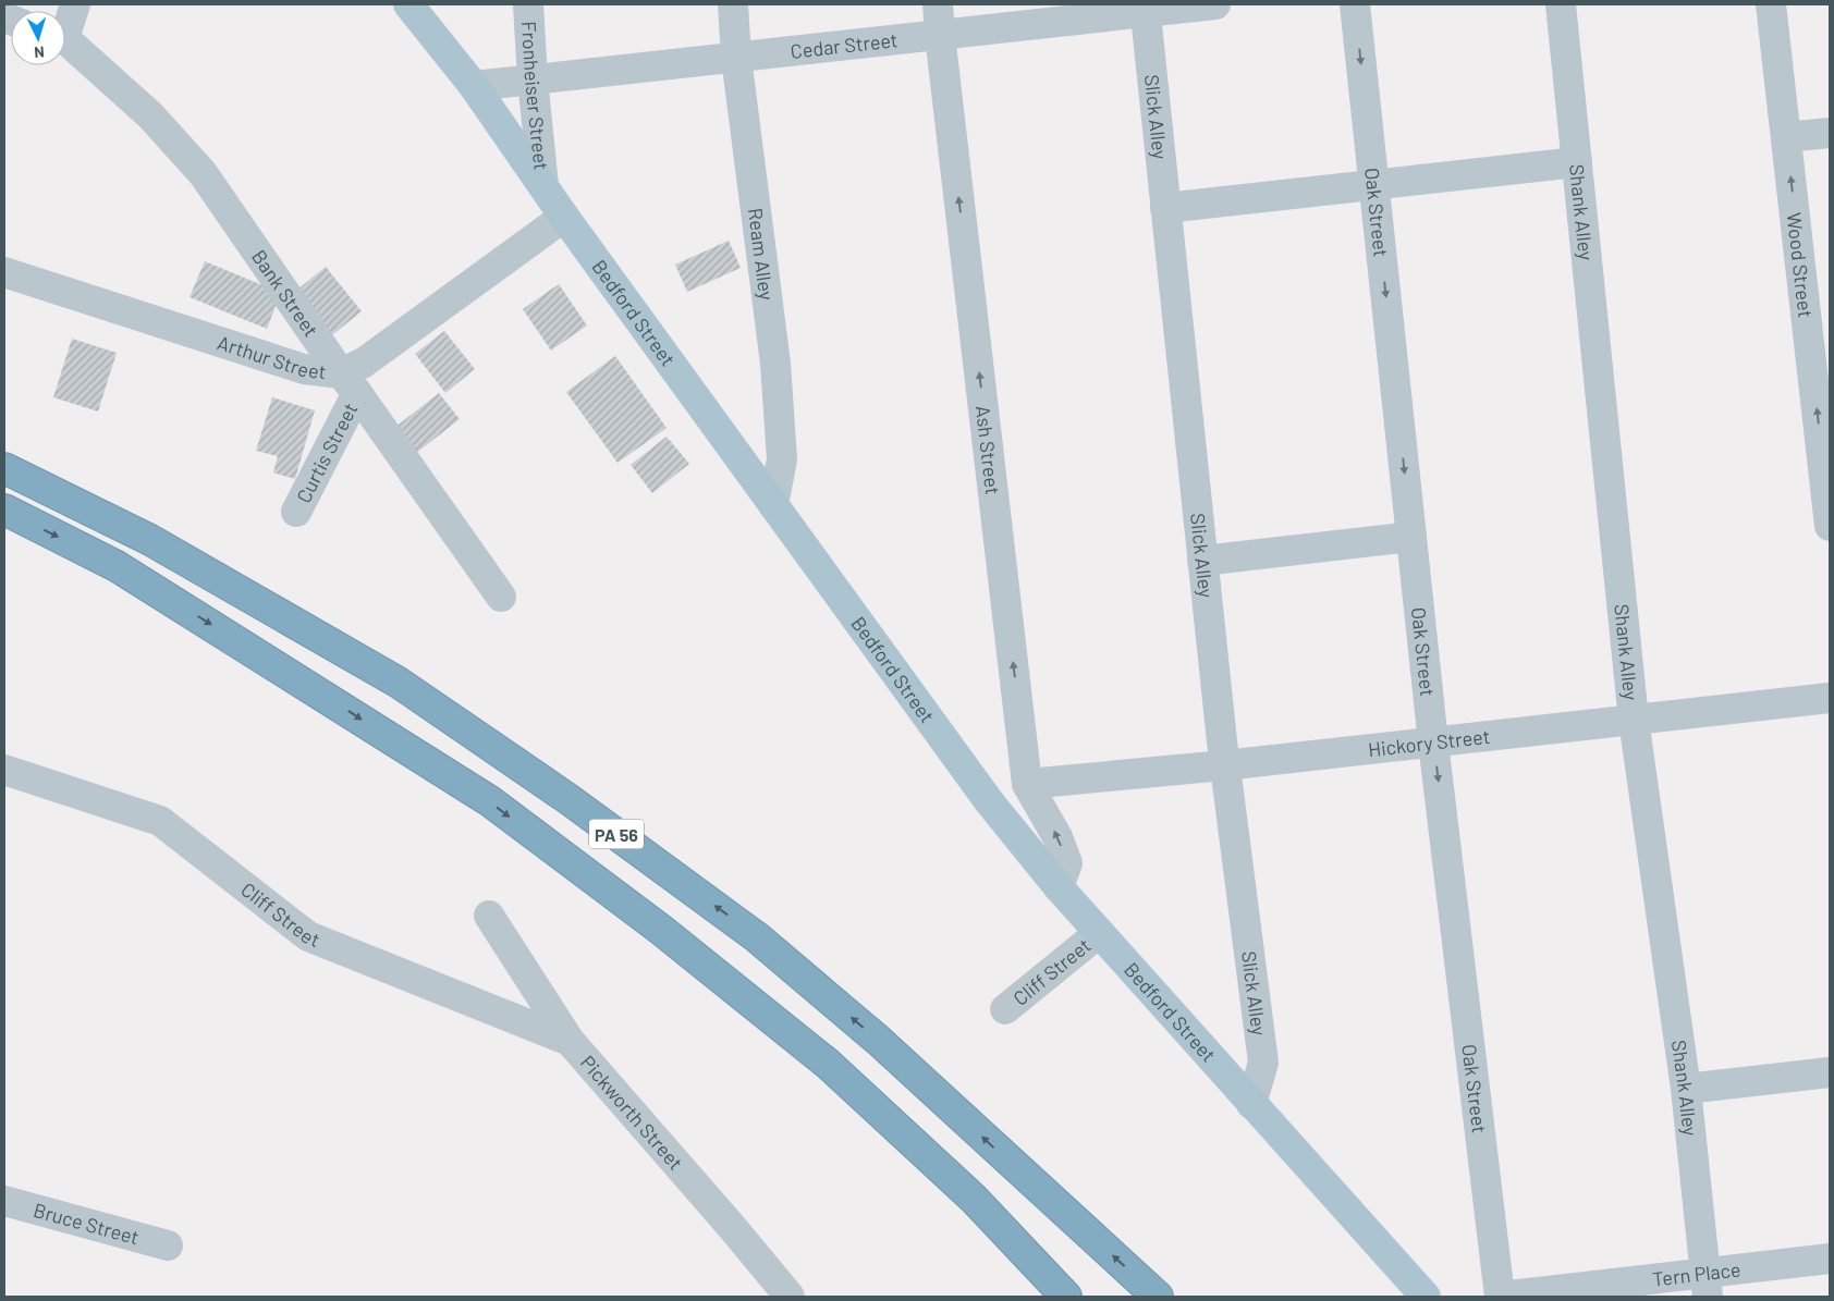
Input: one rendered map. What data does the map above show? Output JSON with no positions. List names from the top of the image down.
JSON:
{
  "streets": {
    "highway": ["PA 56"],
    "main road": ["Bedford Street"],
    "street": [
      "Cedar Street",
      "Fronheiser Street",
      "Slick Alley",
      "Oak Street",
      "Shank Alley",
      "Ream Alley",
      "Wood Street",
      "Bank Street",
      "Arthur Street",
      "Ash Street",
      "Curtis Street",
      "Hickory Street",
      "Cliff Street",
      "Pickworth Street",
      "Bruce Street",
      "Tern Place"
    ]
  },
  "crossings": [
    ["Cedar Street", "Fronheiser Street"],
    ["Cedar Street", "Slick Alley"],
    ["Cedar Street", "Ream Alley"],
    ["Cedar Street", "Bedford Street"],
    ["Cedar Street", "Ash Street"],
    ["Fronheiser Street", "Bedford Street"],
    ["Slick Alley", "Bedford Street"],
    ["Slick Alley", "Hickory Street"],
    ["Oak Street", "Hickory Street"],
    ["Oak Street", "Tern Place"],
    ["Shank Alley", "Hickory Street"],
    ["Shank Alley", "Tern Place"],
    ["Ream Alley", "Bedford Street"],
    ["Bank Street", "Arthur Street"],
    ["Bank Street", "Curtis Street"],
    ["Bedford Street", "Arthur Street"],
    ["Bedford Street", "Ash Street"],
    ["Bedford Street", "Cliff Street"],
    ["Arthur Street", "Curtis Street"],
    ["Ash Street", "Hickory Street"],
    ["Cliff Street", "Pickworth Street"]
  ],
  "one_way": ["Oak Street", "Wood Street", "Ash Street"],
  "north": "bottom"
}
